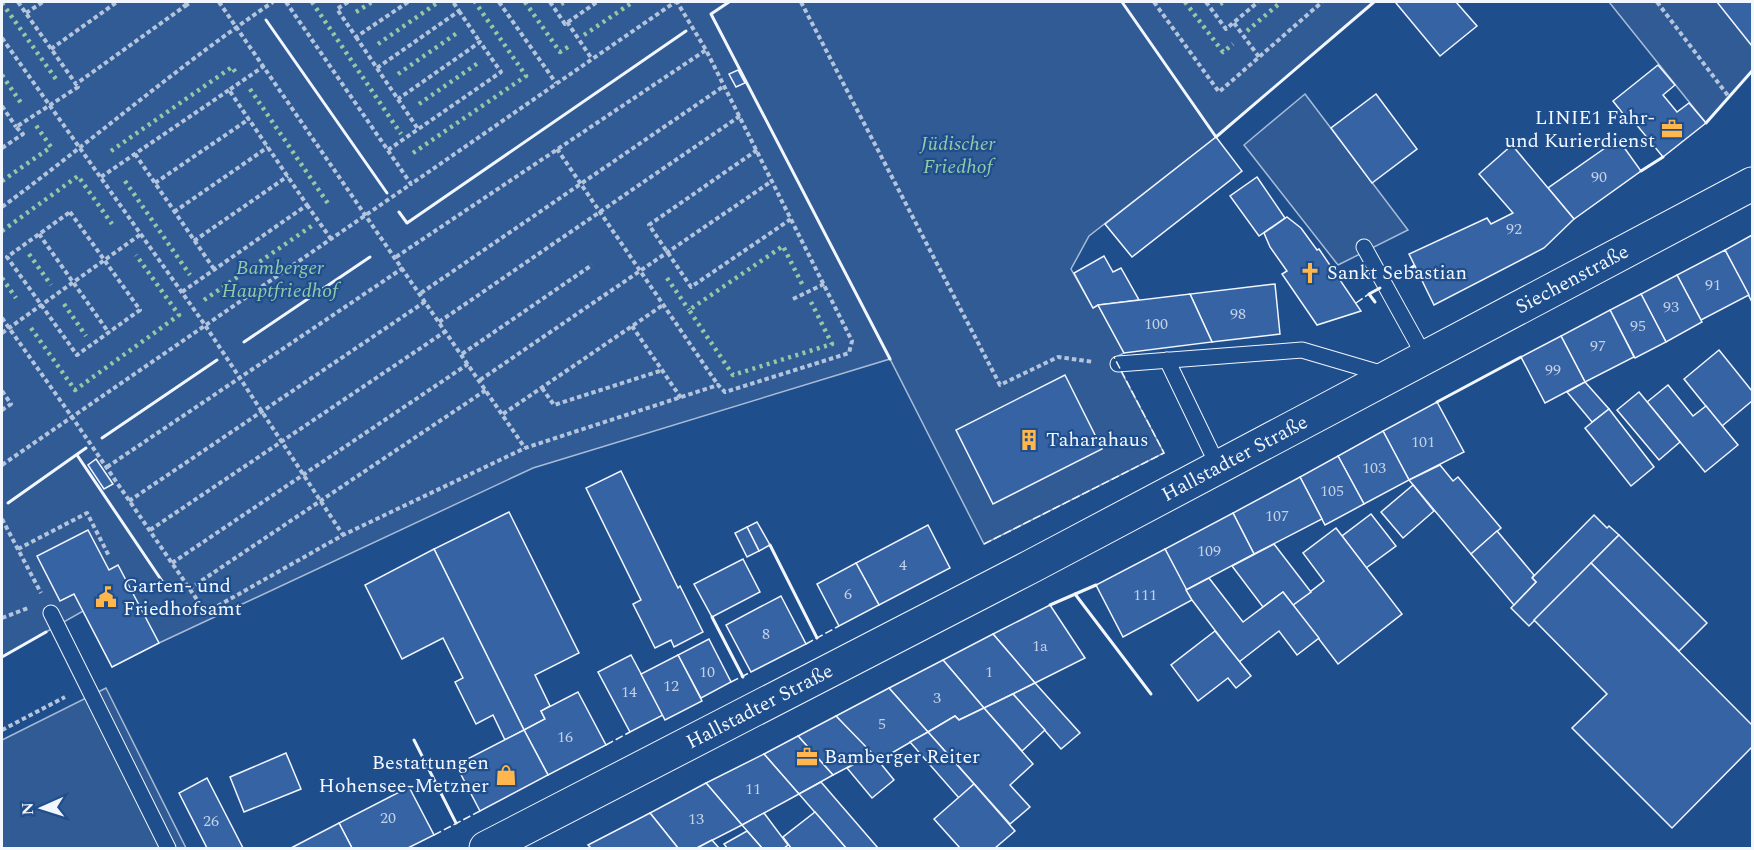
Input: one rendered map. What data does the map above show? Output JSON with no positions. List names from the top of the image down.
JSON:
{
  "streets": {
    "main road": ["Siechenstraße", "Hallstadter Straße"]
  },
  "crossings": [
    ["Siechenstraße", "Hallstadter Straße"]
  ],
  "parks": ["Jüdischer Friedhof", "Bamberger Hauptfriedhof"],
  "places": {
    "office": ["LINIE1 Fahr- und Kurierdienst", "Bamberger Reiter"],
    "church": ["Sankt Sebastian"],
    "building": ["Taharahaus"],
    "public building": ["Garten- und Friedhofsamt"],
    "shop": ["Bestattungen Hohensee-Metzner"]
  },
  "house_numbers": [
    "90",
    "92",
    "91",
    "93",
    "98",
    "100",
    "95",
    "97",
    "99",
    "101",
    "103",
    "105",
    "107",
    "109",
    "4",
    "6",
    "111",
    "8",
    "1a",
    "10",
    "1",
    "12",
    "14",
    "3",
    "5",
    "16",
    "11",
    "20",
    "13",
    "26"
  ],
  "north": "left"
}
